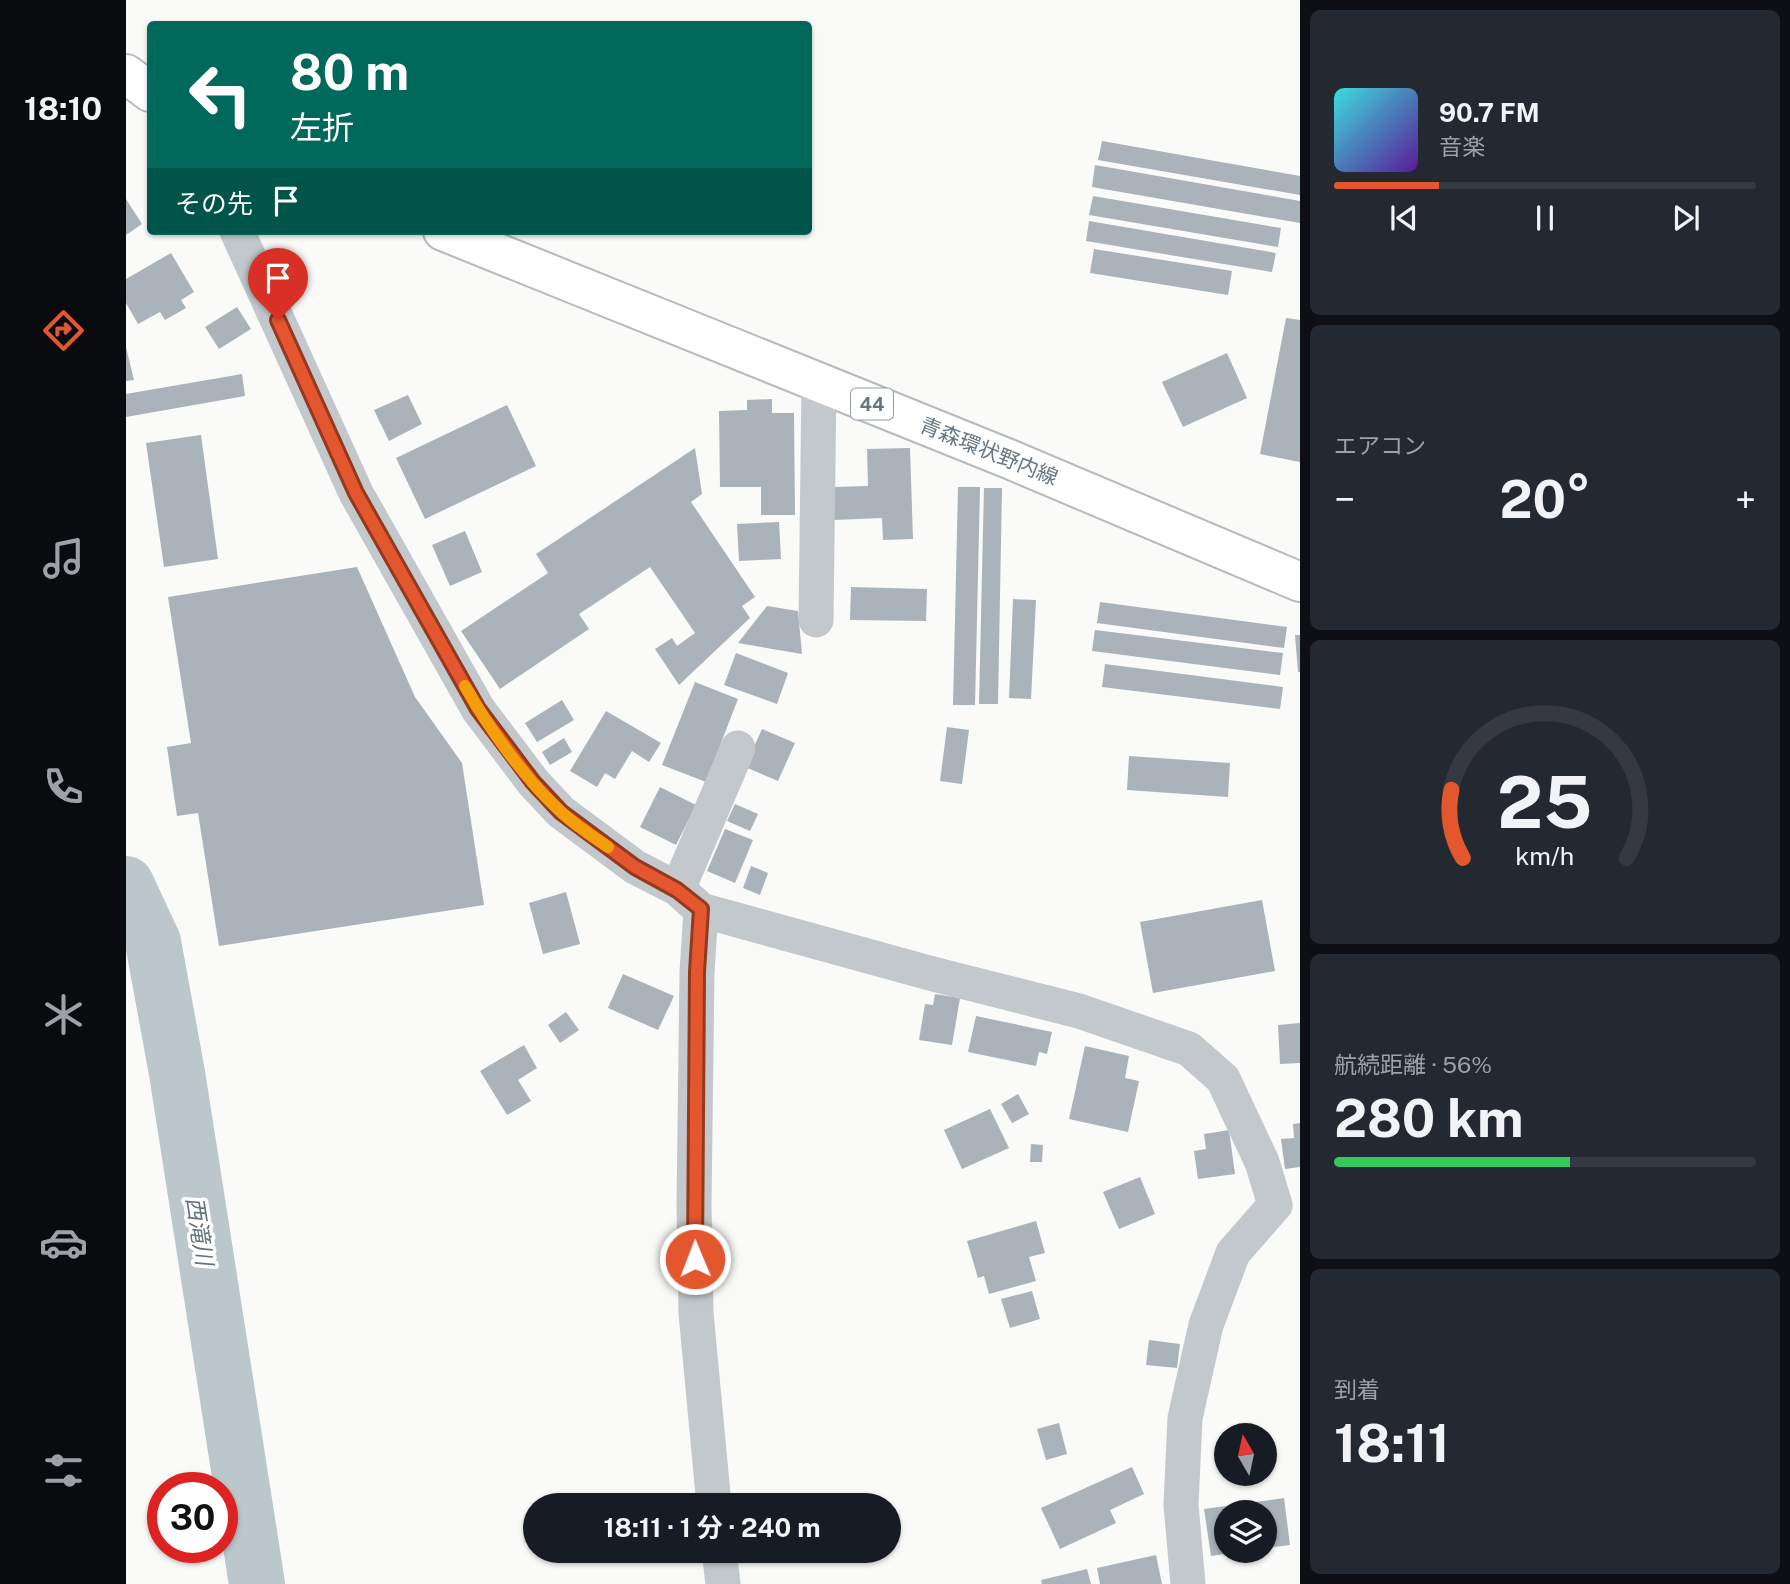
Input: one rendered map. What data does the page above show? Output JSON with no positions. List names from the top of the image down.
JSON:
{
  "streets": {
    "main road": ["44", "青森環状野内線"]
  },
  "water": ["西滝川"],
  "north": "top",
  "page": {
    "tabs": "18:10",
    "turn": ["80 m", "左折"],
    "song": ["90.7 FM", "音楽"],
    "then": "その先",
    "tile": [
      "エアコン",
      ["航続距離 · 56%", "280 km"],
      ["到着", "18:11"]
    ],
    "heat": ["−", "20°", "+"],
    "limit": "30",
    "trip": "18:11 · 1 分 · 240 m",
    "gauge": ["25", "km/h"]
  }
}
